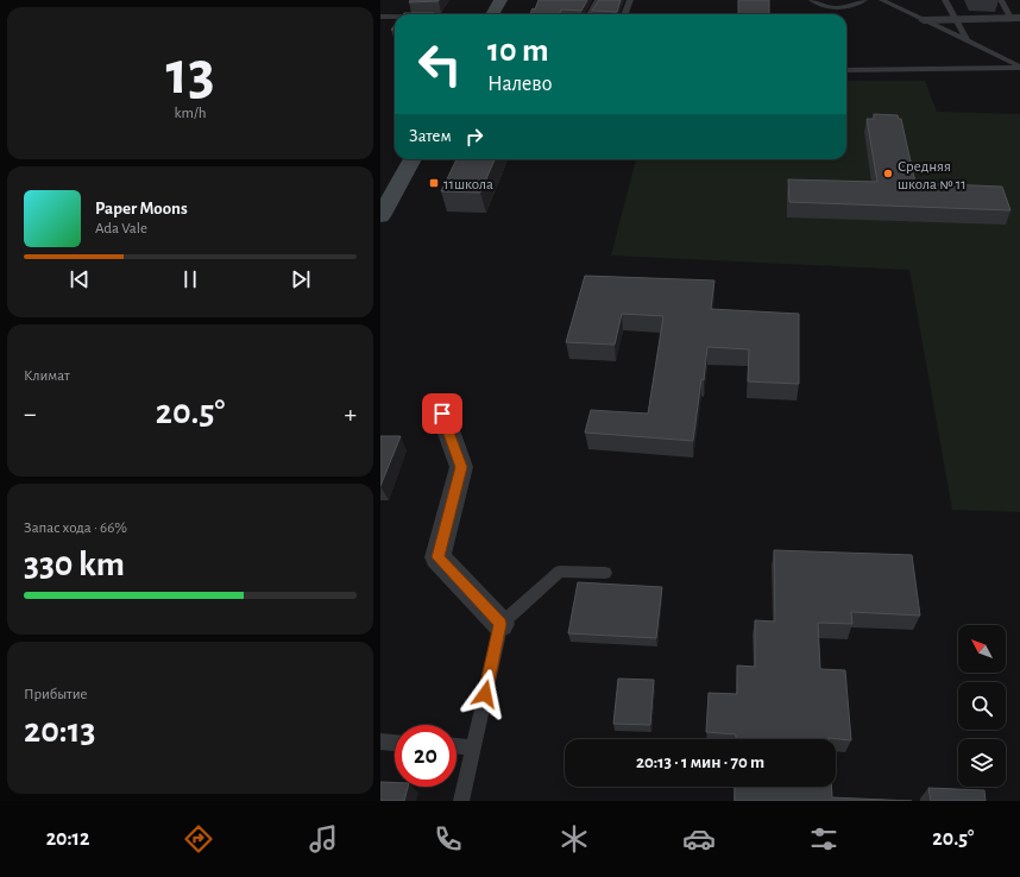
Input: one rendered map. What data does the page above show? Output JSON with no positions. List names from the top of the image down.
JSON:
{
  "places": {
    "other": ["Средняя школа № 11"],
    "transit": ["11школа"]
  },
  "north": "top left",
  "page": {
    "tile": [
      ["13", "km/h"],
      "Климат",
      ["Запас хода · 66%", "330 km"],
      ["Прибытие", "20:13"]
    ],
    "turn": ["10 m", "Налево"],
    "then": "Затем",
    "song": ["Paper Moons", "Ada Vale"],
    "heat": ["−", "20.5°", "+"],
    "limit": "20",
    "trip": "20:13 · 1 мин · 70 m",
    "tabs": ["20:12", "20.5°"]
  }
}
